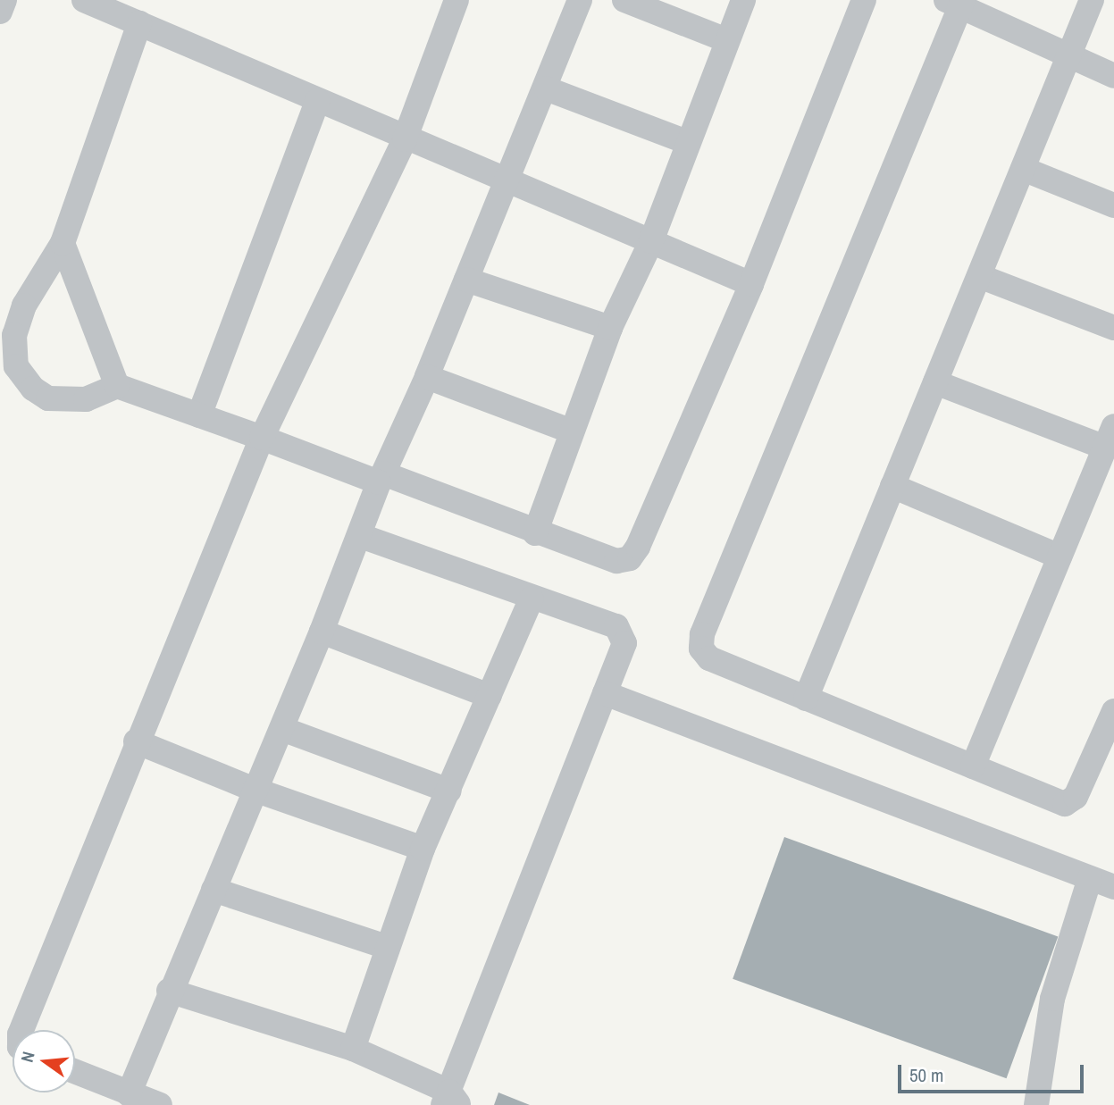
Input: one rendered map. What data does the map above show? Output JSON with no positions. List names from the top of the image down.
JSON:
{
  "scale_bar": "50 m",
  "north": "left"
}
